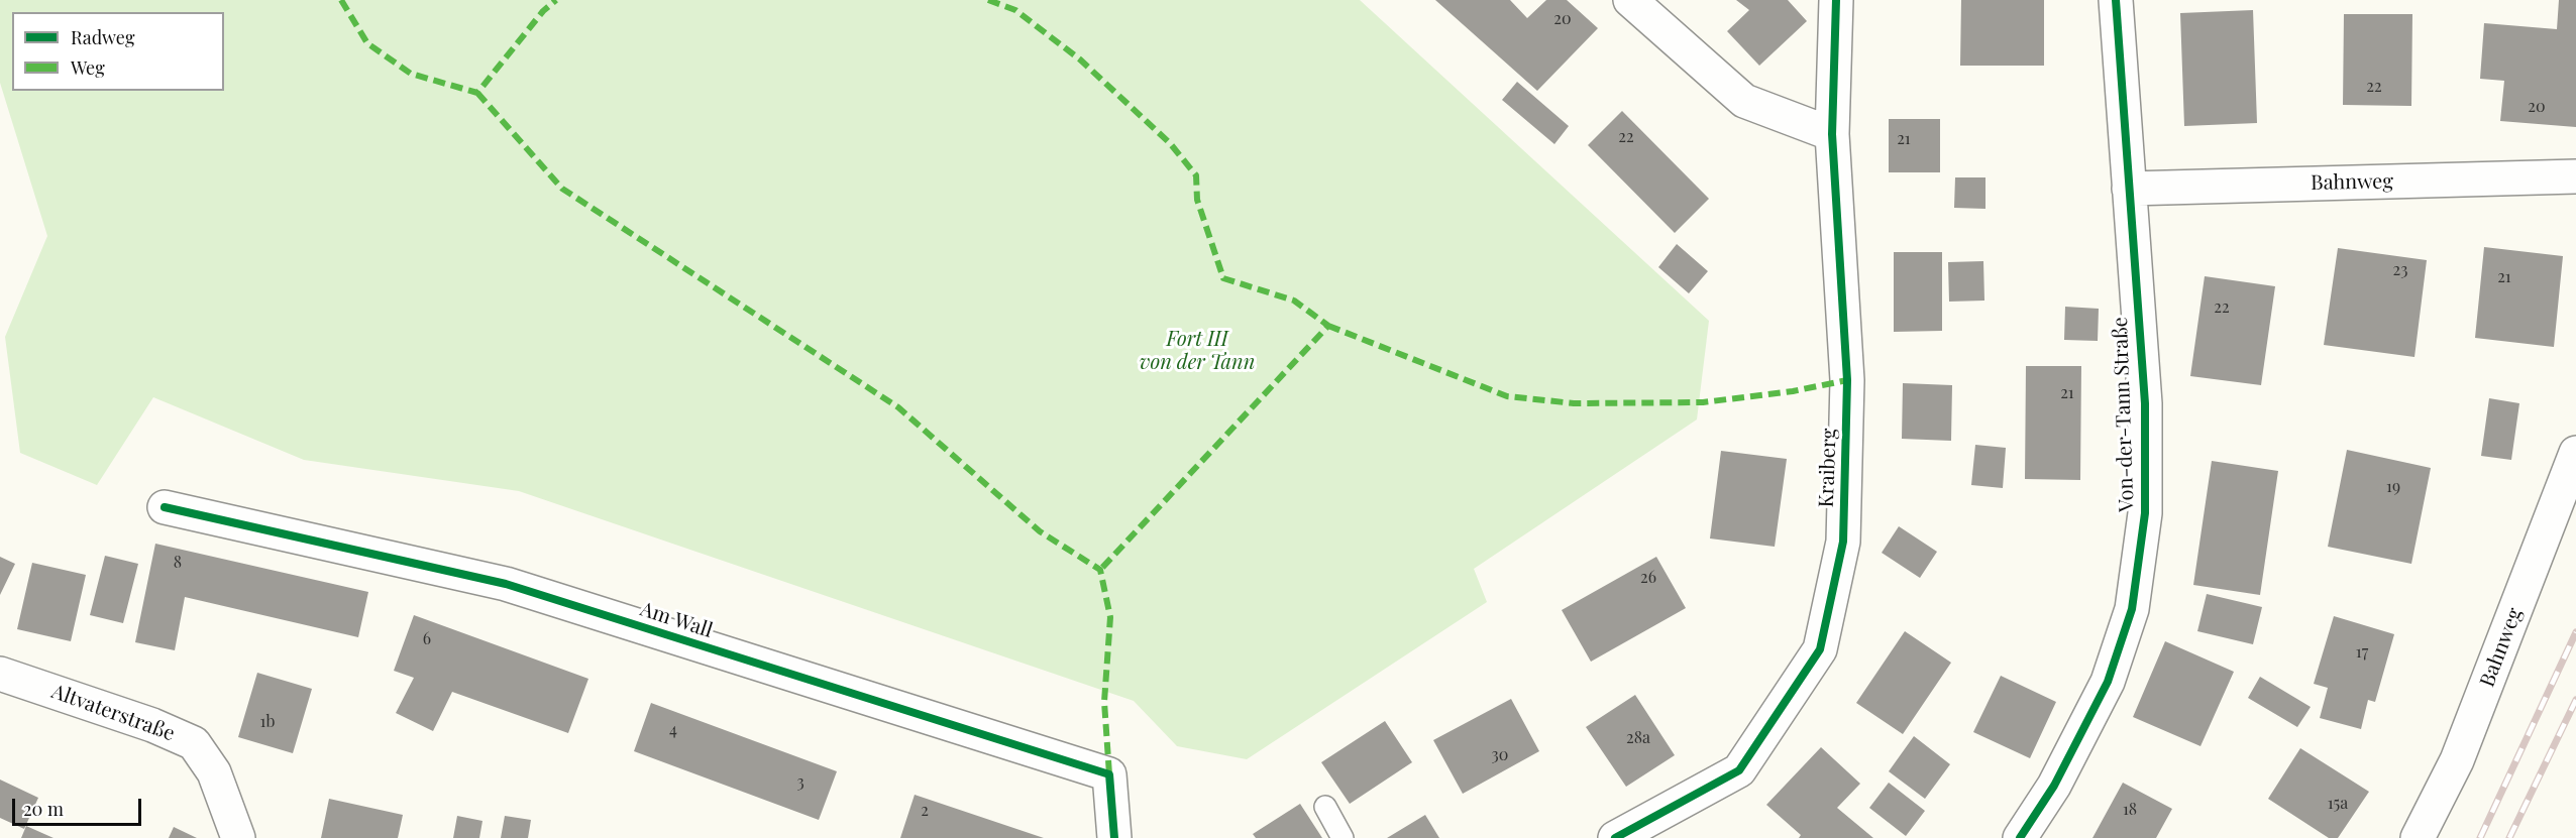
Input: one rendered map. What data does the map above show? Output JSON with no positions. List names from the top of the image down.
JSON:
{
  "streets": {
    "street": [
      "Bahnweg",
      "Von-der-Tann Straße",
      "Kraiberg",
      "Am Wall",
      "Altvaterstraße"
    ]
  },
  "crossings": [
    ["Bahnweg", "Von-der-Tann Straße"]
  ],
  "parks": ["Fort III von der Tann"],
  "house_numbers": [
    "20",
    "22",
    "20",
    "22",
    "21",
    "23",
    "21",
    "22",
    "21",
    "19",
    "8",
    "26",
    "6",
    "17",
    "1b",
    "4",
    "28a",
    "30",
    "3",
    "15a",
    "18",
    "2"
  ],
  "legend": ["Radweg", "Weg"],
  "scale_bar": "20 m"
}
